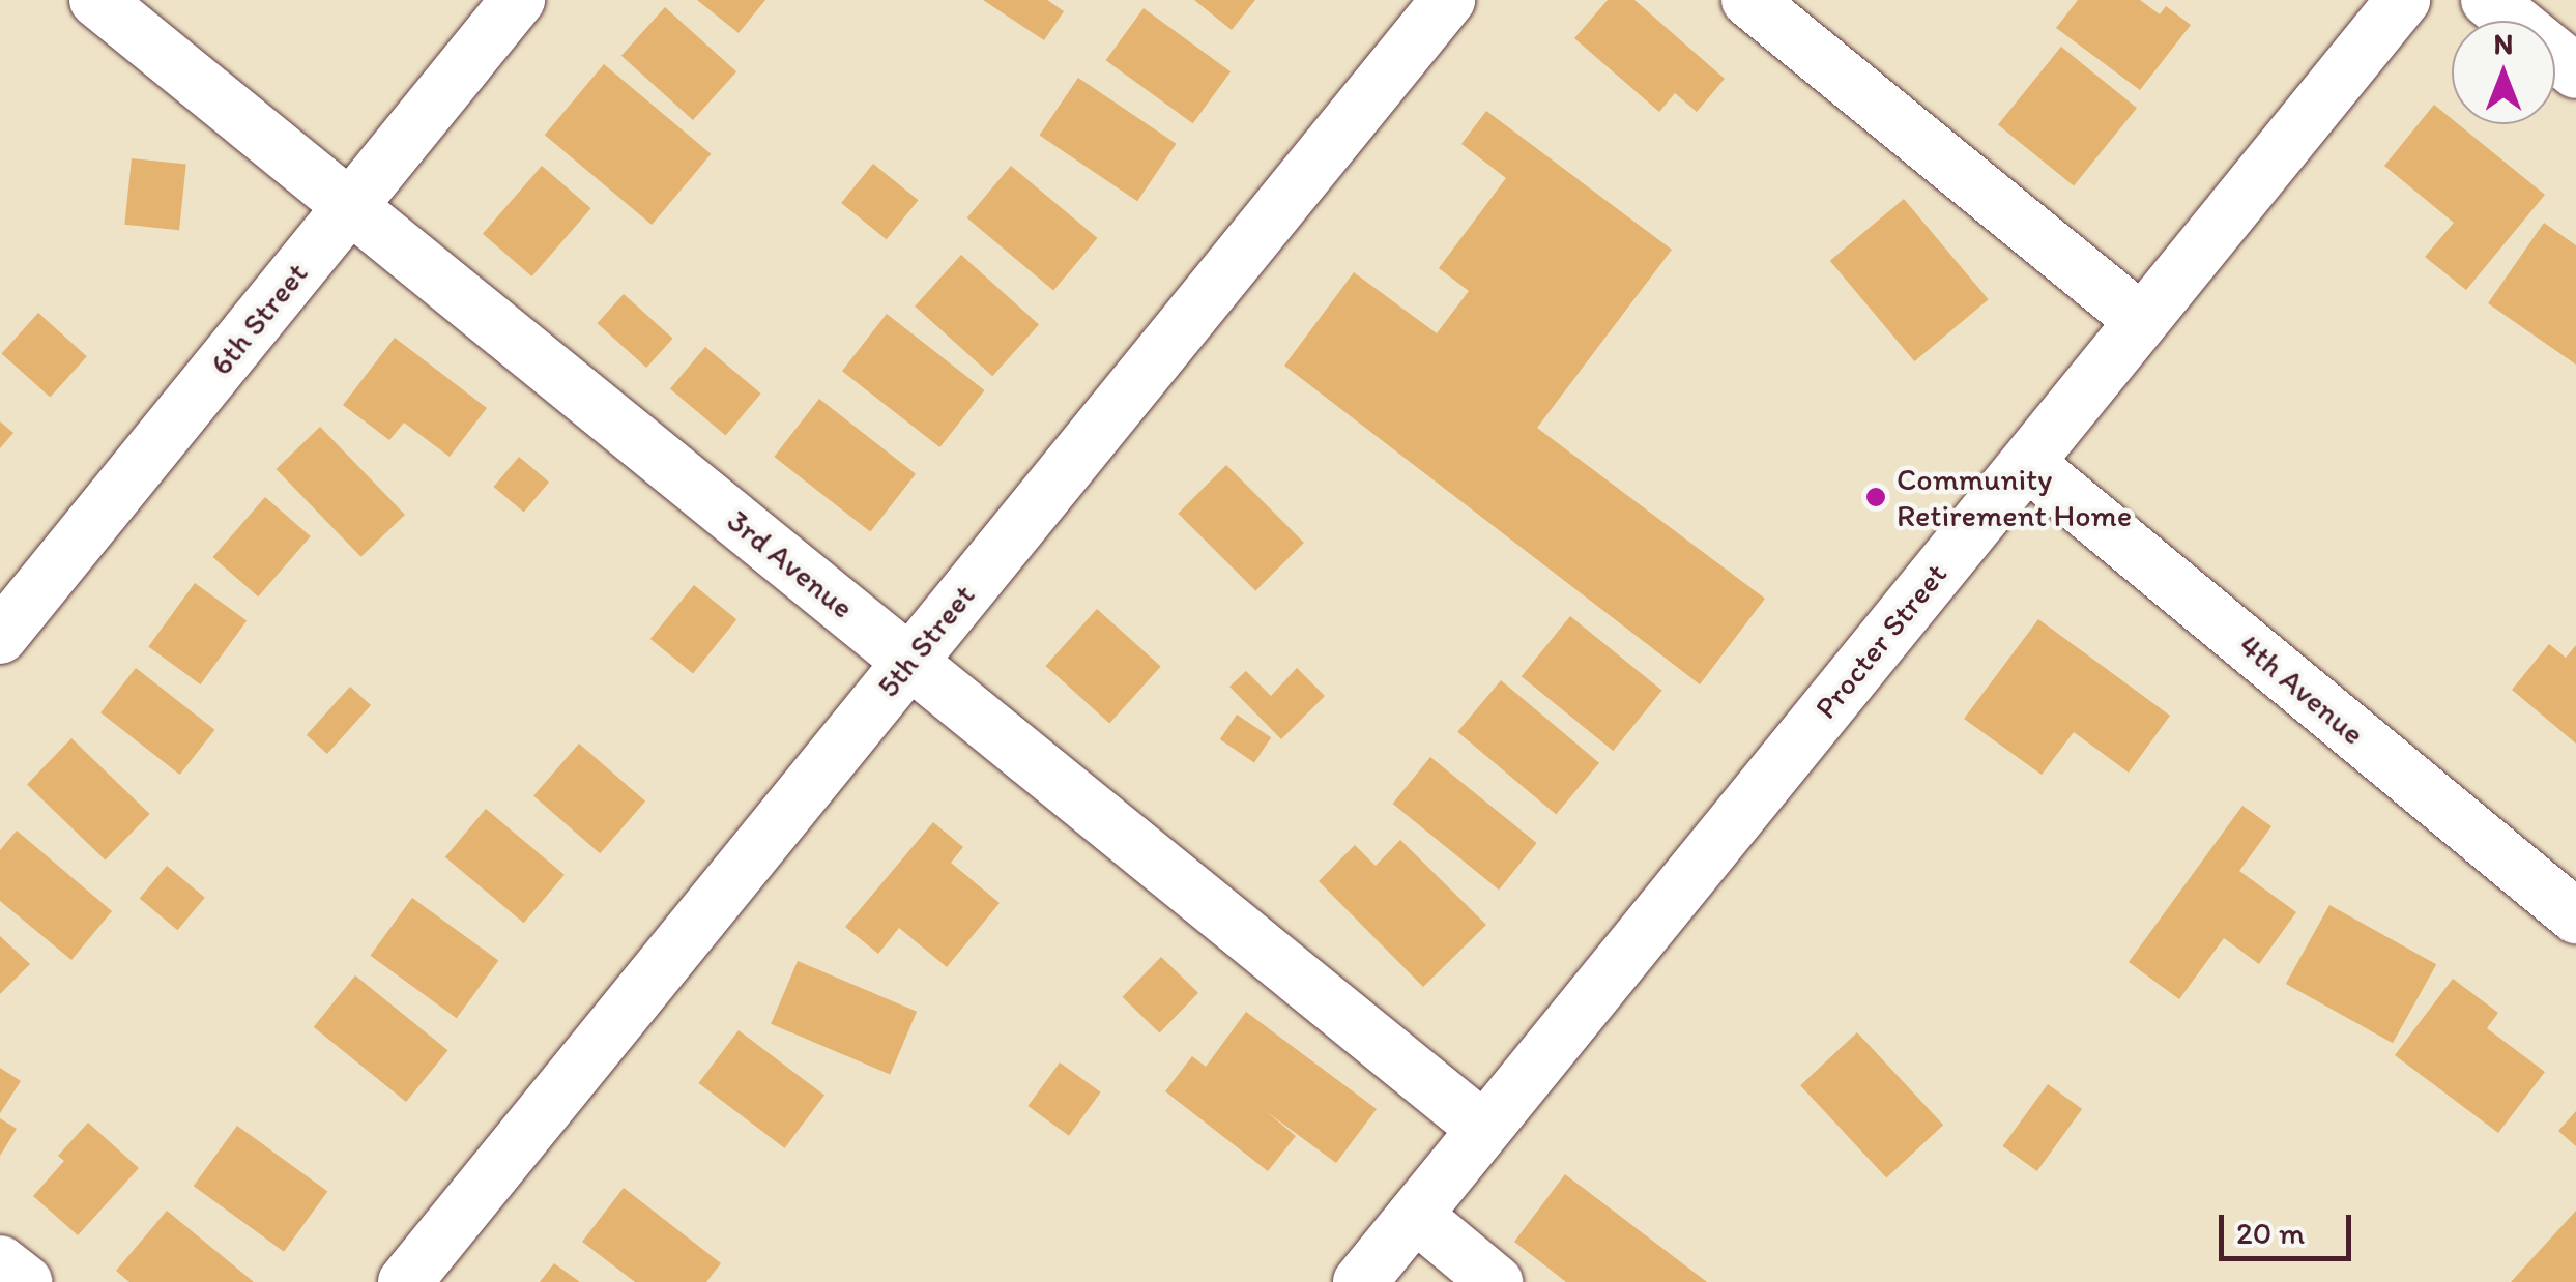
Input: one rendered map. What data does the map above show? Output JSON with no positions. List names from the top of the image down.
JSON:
{
  "streets": {
    "street": [
      "6th Street",
      "3rd Avenue",
      "5th Street",
      "Procter Street",
      "4th Avenue"
    ]
  },
  "crossings": [
    ["6th Street", "3rd Avenue"],
    ["3rd Avenue", "5th Street"],
    ["3rd Avenue", "Procter Street"],
    ["Procter Street", "4th Avenue"]
  ],
  "places": ["Community Retirement Home"],
  "scale_bar": "20 m",
  "north": "top"
}
